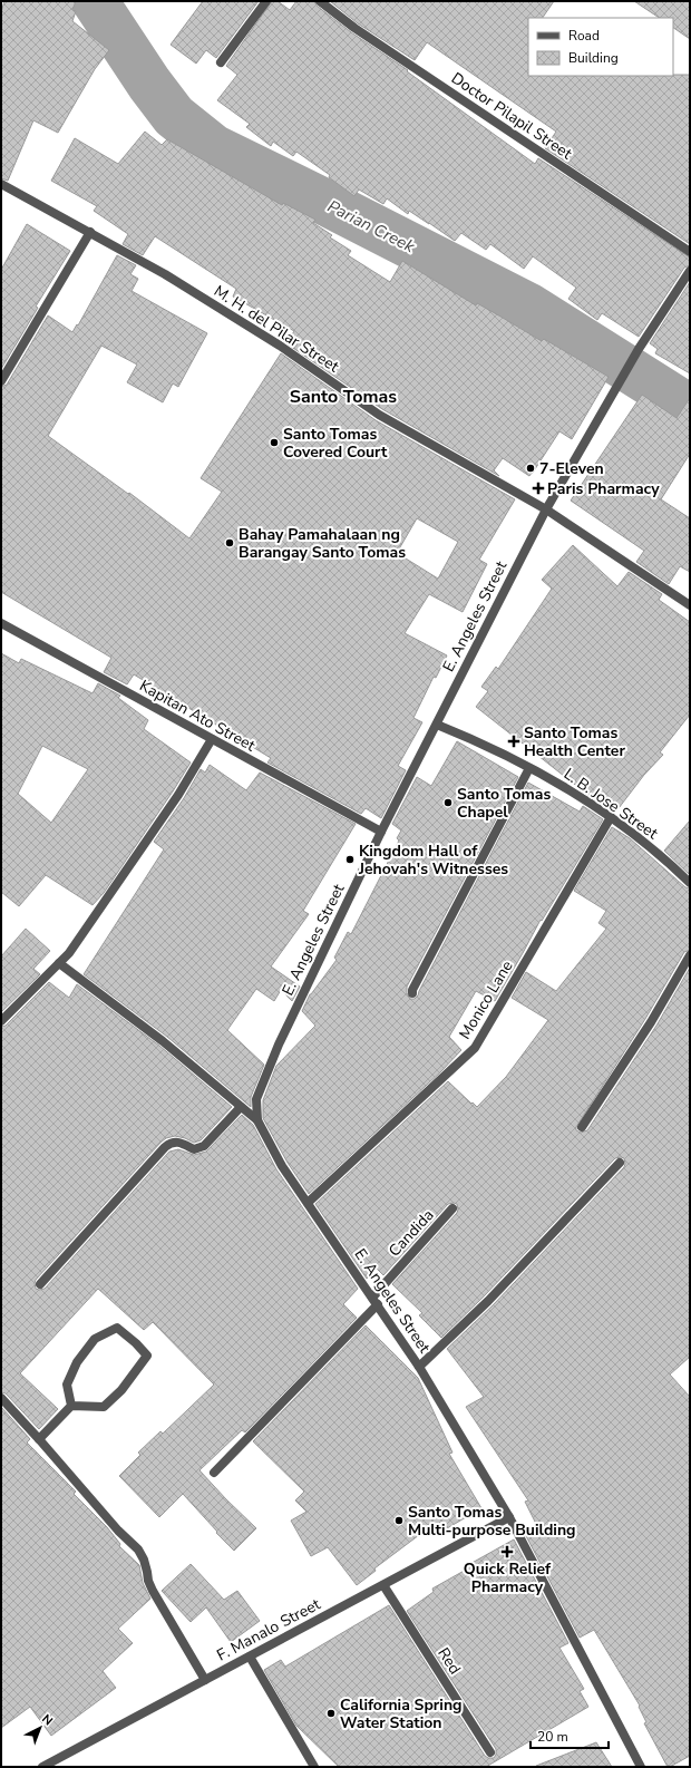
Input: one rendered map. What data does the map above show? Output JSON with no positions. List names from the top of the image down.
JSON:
{
  "streets": {
    "street": [
      "Doctor Pilapil Street",
      "M. H. del Pilar Street",
      "E. Angeles Street",
      "Kapitan Ato Street",
      "L. B. Jose Street",
      "Monico Lane",
      "Candida",
      "F. Manalo Street",
      "Red"
    ]
  },
  "crossings": [
    ["M. H. del Pilar Street", "E. Angeles Street"],
    ["E. Angeles Street", "Kapitan Ato Street"],
    ["E. Angeles Street", "L. B. Jose Street"],
    ["E. Angeles Street", "Monico Lane"],
    ["E. Angeles Street", "Candida"],
    ["E. Angeles Street", "F. Manalo Street"],
    ["L. B. Jose Street", "Monico Lane"],
    ["F. Manalo Street", "Red"]
  ],
  "districts": ["Santo Tomas"],
  "water": ["Parian Creek"],
  "places": {
    "other": [
      "Santo Tomas Covered Court",
      "7-Eleven",
      "Bahay Pamahalaan ng Barangay Santo Tomas",
      "Santo Tomas Chapel",
      "Kingdom Hall of Jehovah's Witnesses",
      "Santo Tomas Multi-purpose Building",
      "California Spring Water Station"
    ],
    "health": ["Paris Pharmacy", "Santo Tomas Health Center", "Quick Relief Pharmacy"]
  },
  "legend": ["Road", "Building"],
  "scale_bar": "20 m",
  "north": "top right"
}
